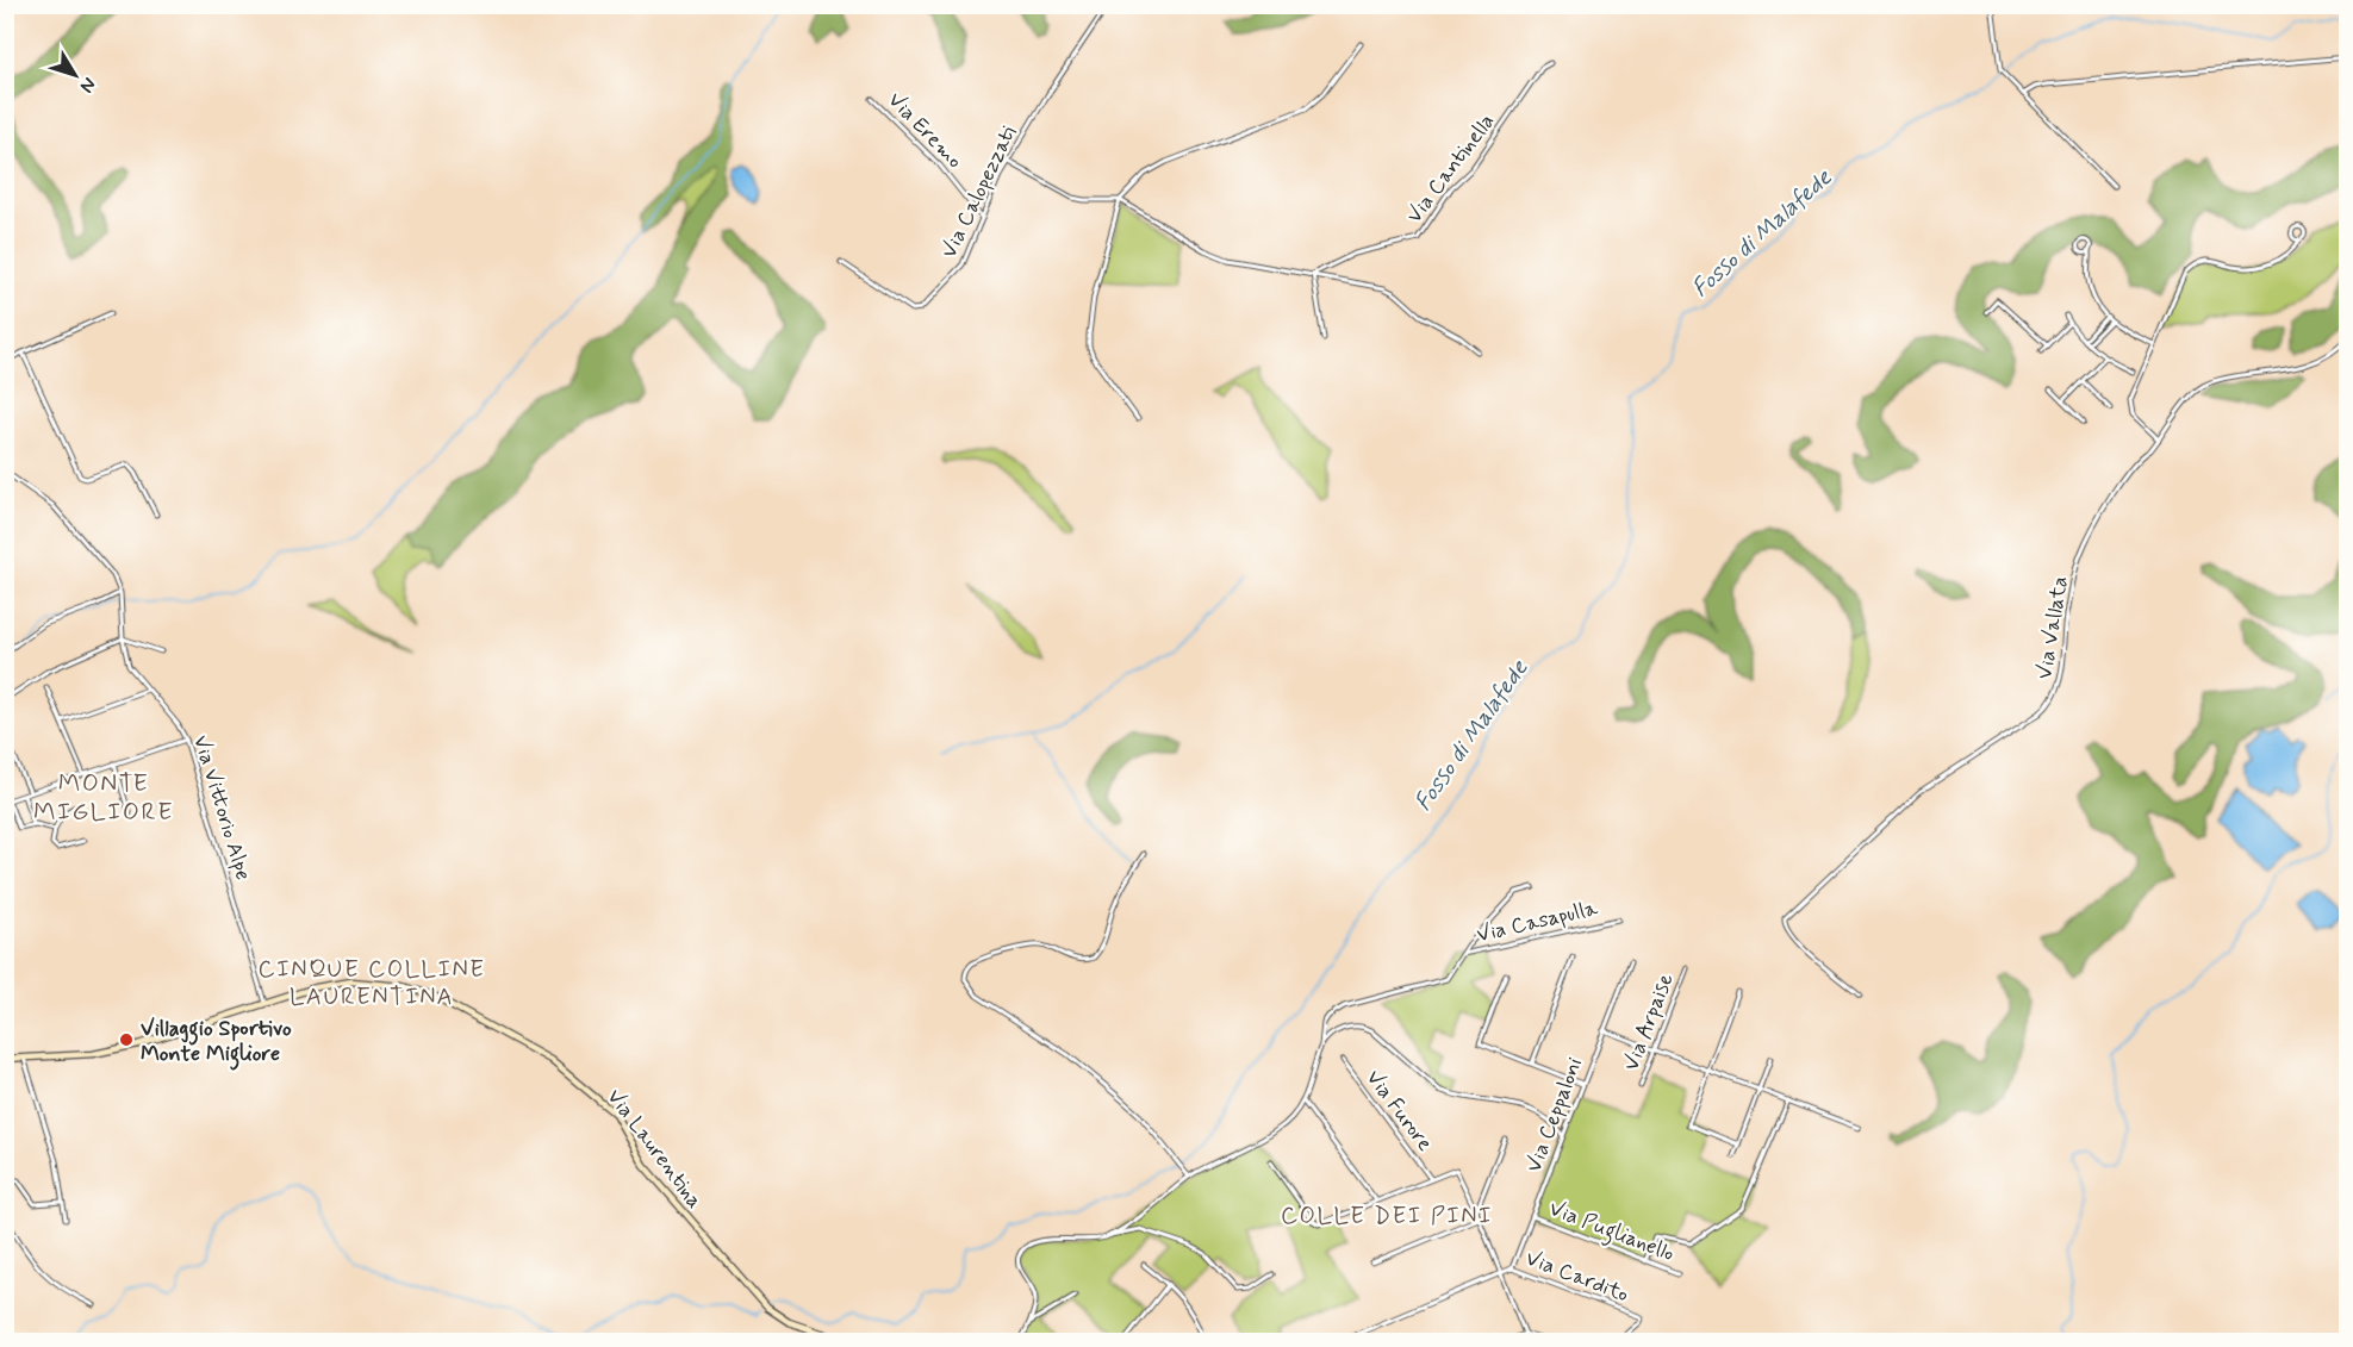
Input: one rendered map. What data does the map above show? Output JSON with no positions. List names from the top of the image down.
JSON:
{
  "streets": {
    "main road": ["Via Laurentina"],
    "street": [
      "Via Eremo",
      "Via Cantinella",
      "Via Calopezzati",
      "Via Vallata",
      "Via Vittorio Alpe",
      "Via Casapulla",
      "Via Arpaise",
      "Via Furore",
      "Via Ceppaloni",
      "Via Puglianello",
      "Via Cardito"
    ]
  },
  "crossings": [
    ["Via Eremo", "Via Calopezzati"],
    ["Via Vittorio Alpe", "Via Laurentina"],
    ["Via Ceppaloni", "Via Puglianello"],
    ["Via Ceppaloni", "Via Cardito"]
  ],
  "districts": ["MONTE MIGLIORE", "CINQUE COLLINE LAURENTINA", "COLLE DEI PINI"],
  "water": ["Fosso di Malafede"],
  "places": ["Villaggio Sportivo Monte Migliore"],
  "north": "bottom right"
}
